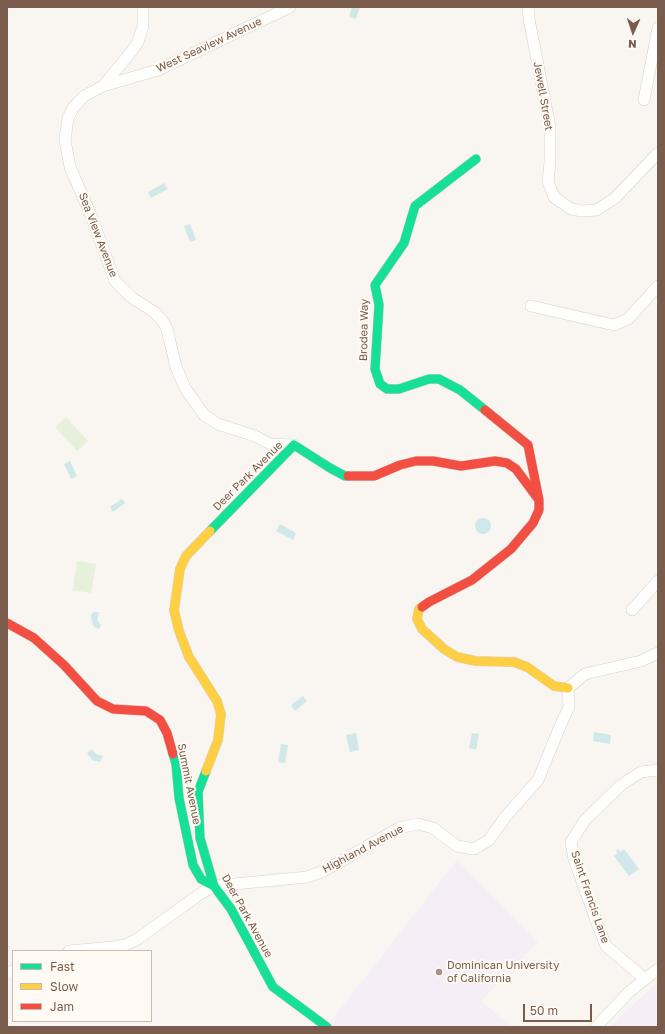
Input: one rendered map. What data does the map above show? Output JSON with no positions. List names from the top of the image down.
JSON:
{
  "streets": {
    "street": [
      "West Seaview Avenue",
      "Jewell Street",
      "Sea View Avenue",
      "Brodea Way",
      "Deer Park Avenue",
      "Summit Avenue",
      "Highland Avenue",
      "Saint Francis Lane"
    ]
  },
  "crossings": [
    ["West Seaview Avenue", "Sea View Avenue"],
    ["Sea View Avenue", "Deer Park Avenue"],
    ["Brodea Way", "Deer Park Avenue"],
    ["Deer Park Avenue", "Summit Avenue"],
    ["Deer Park Avenue", "Highland Avenue"],
    ["Summit Avenue", "Highland Avenue"]
  ],
  "places": ["Dominican University of California"],
  "legend": ["Fast", "Slow", "Jam"],
  "scale_bar": "50 m",
  "north": "bottom"
}
